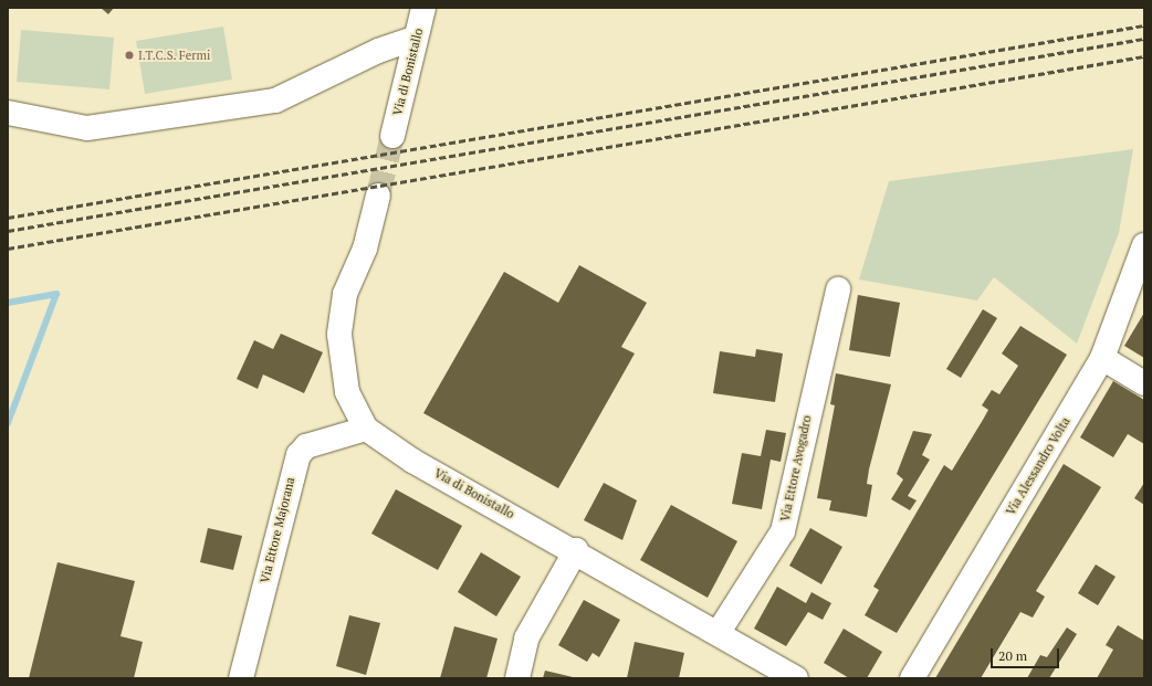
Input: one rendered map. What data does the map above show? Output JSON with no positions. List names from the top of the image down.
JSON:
{
  "streets": {
    "street": [
      "Via di Bonistallo",
      "Via Alessandro Volta",
      "Via Ettore Avogadro",
      "Via Ettore Majorana"
    ]
  },
  "crossings": [
    ["Via di Bonistallo", "Via Ettore Avogadro"],
    ["Via di Bonistallo", "Via Ettore Majorana"]
  ],
  "places": ["I.T.C.S. Fermi"],
  "scale_bar": "20 m"
}
